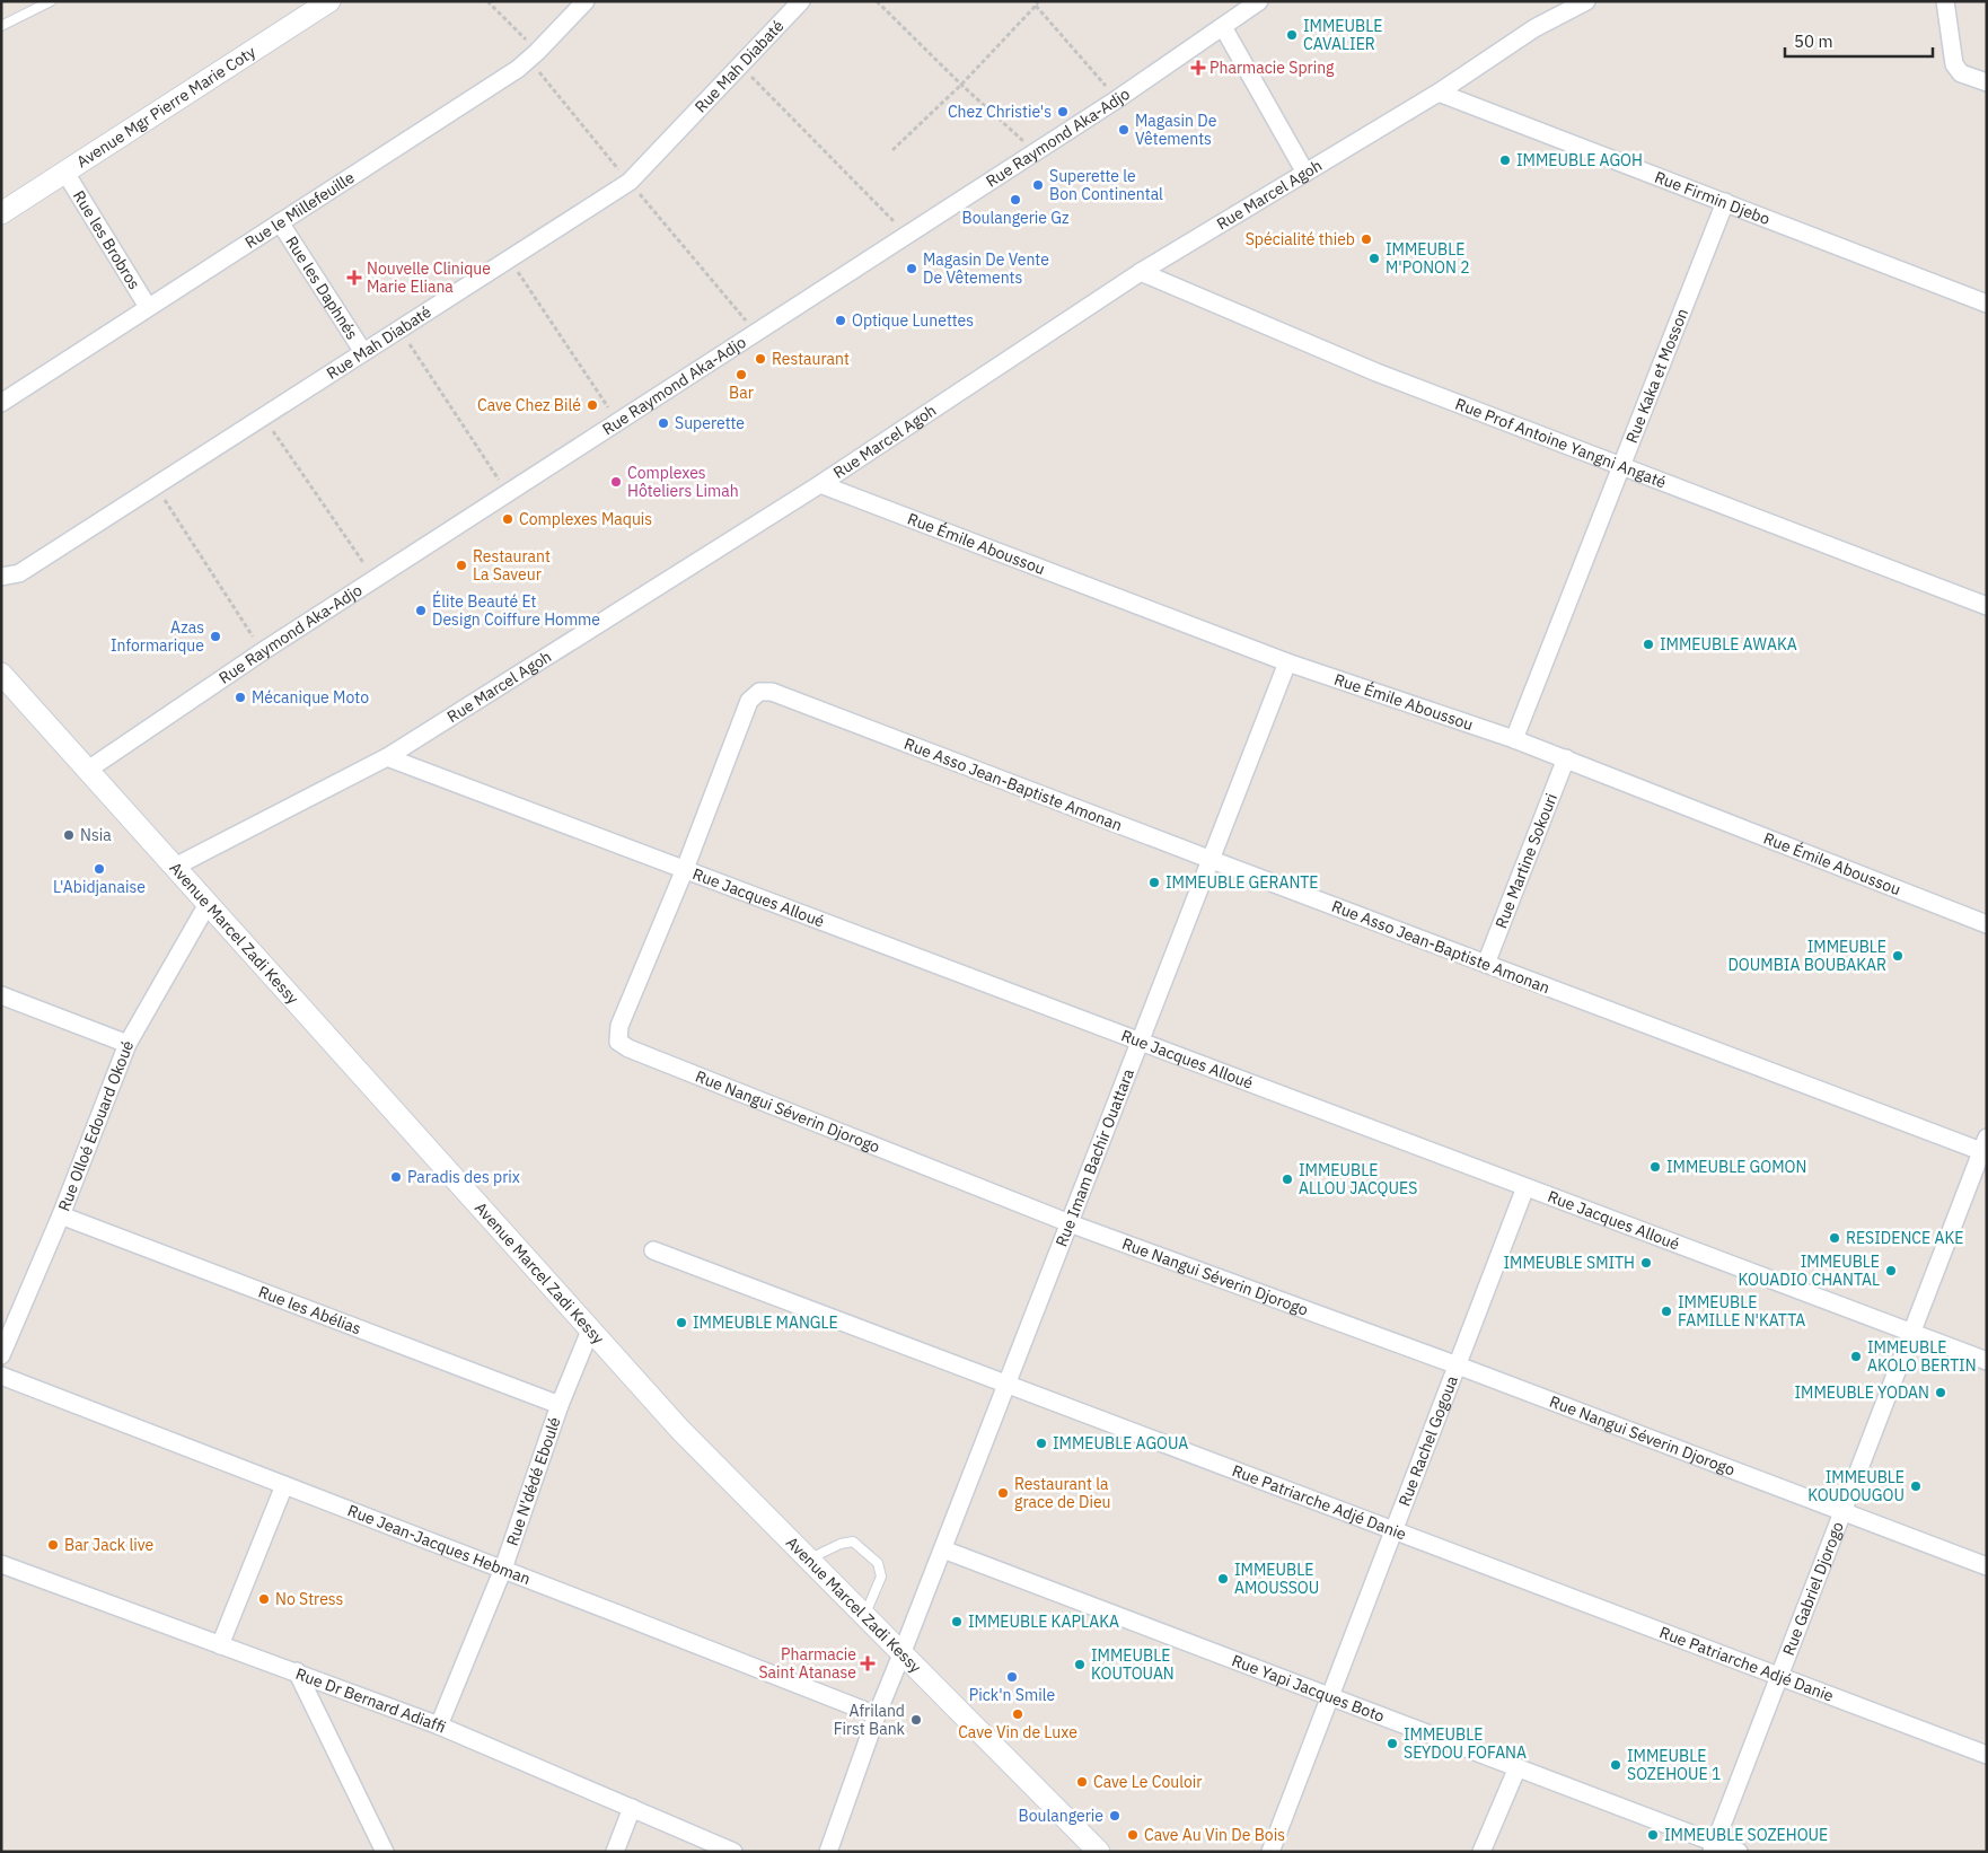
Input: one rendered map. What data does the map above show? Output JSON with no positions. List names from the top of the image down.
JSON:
{
  "streets": {
    "street": [
      "Rue Mah Diabaté",
      "Avenue Mgr Pierre Marie Coty",
      "Rue Raymond Aka-Adjo",
      "Rue Marcel Agoh",
      "Rue Firmin Djebo",
      "Rue le Millefeuille",
      "Rue les Brobros",
      "Rue les Daphnés",
      "Rue Kaka et Mosson",
      "Rue Prof Antoine Yangni Angaté",
      "Rue Émile Aboussou",
      "Rue Asso Jean-Baptiste Amonan",
      "Rue Martine Sokouri",
      "Rue Jacques Alloué",
      "Avenue Marcel Zadi Kessy",
      "Rue Nangui Séverin Djorogo",
      "Rue Olloé Edouard Okoué",
      "Rue Imam Bachir Ouattara",
      "Rue les Abélias",
      "Rue Rachel Gogoua",
      "Rue N'dédé Eboulé",
      "Rue Patriarche Adjé Danie",
      "Rue Jean-Jacques Hebman",
      "Rue Gabriel Djorogo",
      "Rue Yapi Jacques Boto",
      "Rue Dr Bernard Adiaffi"
    ]
  },
  "crossings": [
    ["Rue Mah Diabaté", "Rue les Daphnés"],
    ["Avenue Mgr Pierre Marie Coty", "Rue les Brobros"],
    ["Rue Raymond Aka-Adjo", "Avenue Marcel Zadi Kessy"],
    ["Rue Marcel Agoh", "Rue Firmin Djebo"],
    ["Rue Marcel Agoh", "Rue Prof Antoine Yangni Angaté"],
    ["Rue Marcel Agoh", "Rue Émile Aboussou"],
    ["Rue Marcel Agoh", "Rue Jacques Alloué"],
    ["Rue Marcel Agoh", "Avenue Marcel Zadi Kessy"],
    ["Rue Firmin Djebo", "Rue Kaka et Mosson"],
    ["Rue le Millefeuille", "Rue les Brobros"],
    ["Rue le Millefeuille", "Rue les Daphnés"],
    ["Rue Kaka et Mosson", "Rue Prof Antoine Yangni Angaté"],
    ["Rue Kaka et Mosson", "Rue Émile Aboussou"],
    ["Rue Émile Aboussou", "Rue Martine Sokouri"],
    ["Rue Émile Aboussou", "Rue Imam Bachir Ouattara"],
    ["Rue Asso Jean-Baptiste Amonan", "Rue Martine Sokouri"],
    ["Rue Asso Jean-Baptiste Amonan", "Rue Jacques Alloué"],
    ["Rue Asso Jean-Baptiste Amonan", "Rue Nangui Séverin Djorogo"],
    ["Rue Asso Jean-Baptiste Amonan", "Rue Imam Bachir Ouattara"],
    ["Rue Asso Jean-Baptiste Amonan", "Rue Gabriel Djorogo"],
    ["Rue Jacques Alloué", "Rue Nangui Séverin Djorogo"],
    ["Rue Jacques Alloué", "Rue Imam Bachir Ouattara"],
    ["Rue Jacques Alloué", "Rue Rachel Gogoua"],
    ["Rue Jacques Alloué", "Rue Gabriel Djorogo"],
    ["Avenue Marcel Zadi Kessy", "Rue Olloé Edouard Okoué"],
    ["Avenue Marcel Zadi Kessy", "Rue Imam Bachir Ouattara"],
    ["Avenue Marcel Zadi Kessy", "Rue N'dédé Eboulé"],
    ["Rue Nangui Séverin Djorogo", "Rue Imam Bachir Ouattara"],
    ["Rue Nangui Séverin Djorogo", "Rue Rachel Gogoua"],
    ["Rue Nangui Séverin Djorogo", "Rue Gabriel Djorogo"],
    ["Rue Olloé Edouard Okoué", "Rue les Abélias"],
    ["Rue Imam Bachir Ouattara", "Rue Patriarche Adjé Danie"],
    ["Rue Imam Bachir Ouattara", "Rue Jean-Jacques Hebman"],
    ["Rue Imam Bachir Ouattara", "Rue Yapi Jacques Boto"],
    ["Rue les Abélias", "Rue N'dédé Eboulé"],
    ["Rue Rachel Gogoua", "Rue Patriarche Adjé Danie"],
    ["Rue Rachel Gogoua", "Rue Yapi Jacques Boto"],
    ["Rue N'dédé Eboulé", "Rue Jean-Jacques Hebman"],
    ["Rue N'dédé Eboulé", "Rue Dr Bernard Adiaffi"],
    ["Rue Patriarche Adjé Danie", "Rue Gabriel Djorogo"],
    ["Rue Gabriel Djorogo", "Rue Yapi Jacques Boto"]
  ],
  "places": {
    "other": [
      "IMMEUBLE CAVALIER",
      "Chez Christie's",
      "Magasin De Vêtements",
      "IMMEUBLE AGOH",
      "Superette le Bon Continental",
      "Boulangerie Gz",
      "Spécialité thieb",
      "IMMEUBLE M'PONON 2",
      "Magasin De Vente De Vêtements",
      "Optique Lunettes",
      "Restaurant",
      "Bar",
      "Cave Chez Bilé",
      "Superette",
      "Complexes Hôteliers Limah",
      "Complexes Maquis",
      "Restaurant La Saveur",
      "Élite Beauté Et Design Coiffure Homme",
      "Azas Informarique",
      "IMMEUBLE AWAKA",
      "Mécanique Moto",
      "Nsia",
      "L'Abidjanaise",
      "IMMEUBLE GERANTE",
      "IMMEUBLE DOUMBIA BOUBAKAR",
      "IMMEUBLE GOMON",
      "Paradis des prix",
      "IMMEUBLE ALLOU JACQUES",
      "RESIDENCE AKE",
      "IMMEUBLE SMITH",
      "IMMEUBLE KOUADIO CHANTAL",
      "IMMEUBLE FAMILLE N'KATTA",
      "IMMEUBLE MANGLE",
      "IMMEUBLE AKOLO BERTIN",
      "IMMEUBLE YODAN",
      "IMMEUBLE AGOUA",
      "IMMEUBLE KOUDOUGOU",
      "Restaurant la grace de Dieu",
      "Bar Jack live",
      "IMMEUBLE AMOUSSOU",
      "No Stress",
      "IMMEUBLE KAPLAKA",
      "IMMEUBLE KOUTOUAN",
      "Pick'n Smile",
      "Cave Vin de Luxe",
      "Afriland First Bank",
      "IMMEUBLE SEYDOU FOFANA",
      "IMMEUBLE SOZEHOUE 1",
      "Cave Le Couloir",
      "Boulangerie",
      "Cave Au Vin De Bois",
      "IMMEUBLE SOZEHOUE"
    ],
    "health": ["Pharmacie Spring", "Nouvelle Clinique Marie Eliana", "Pharmacie Saint Atanase"]
  },
  "scale_bar": "50 m"
}
